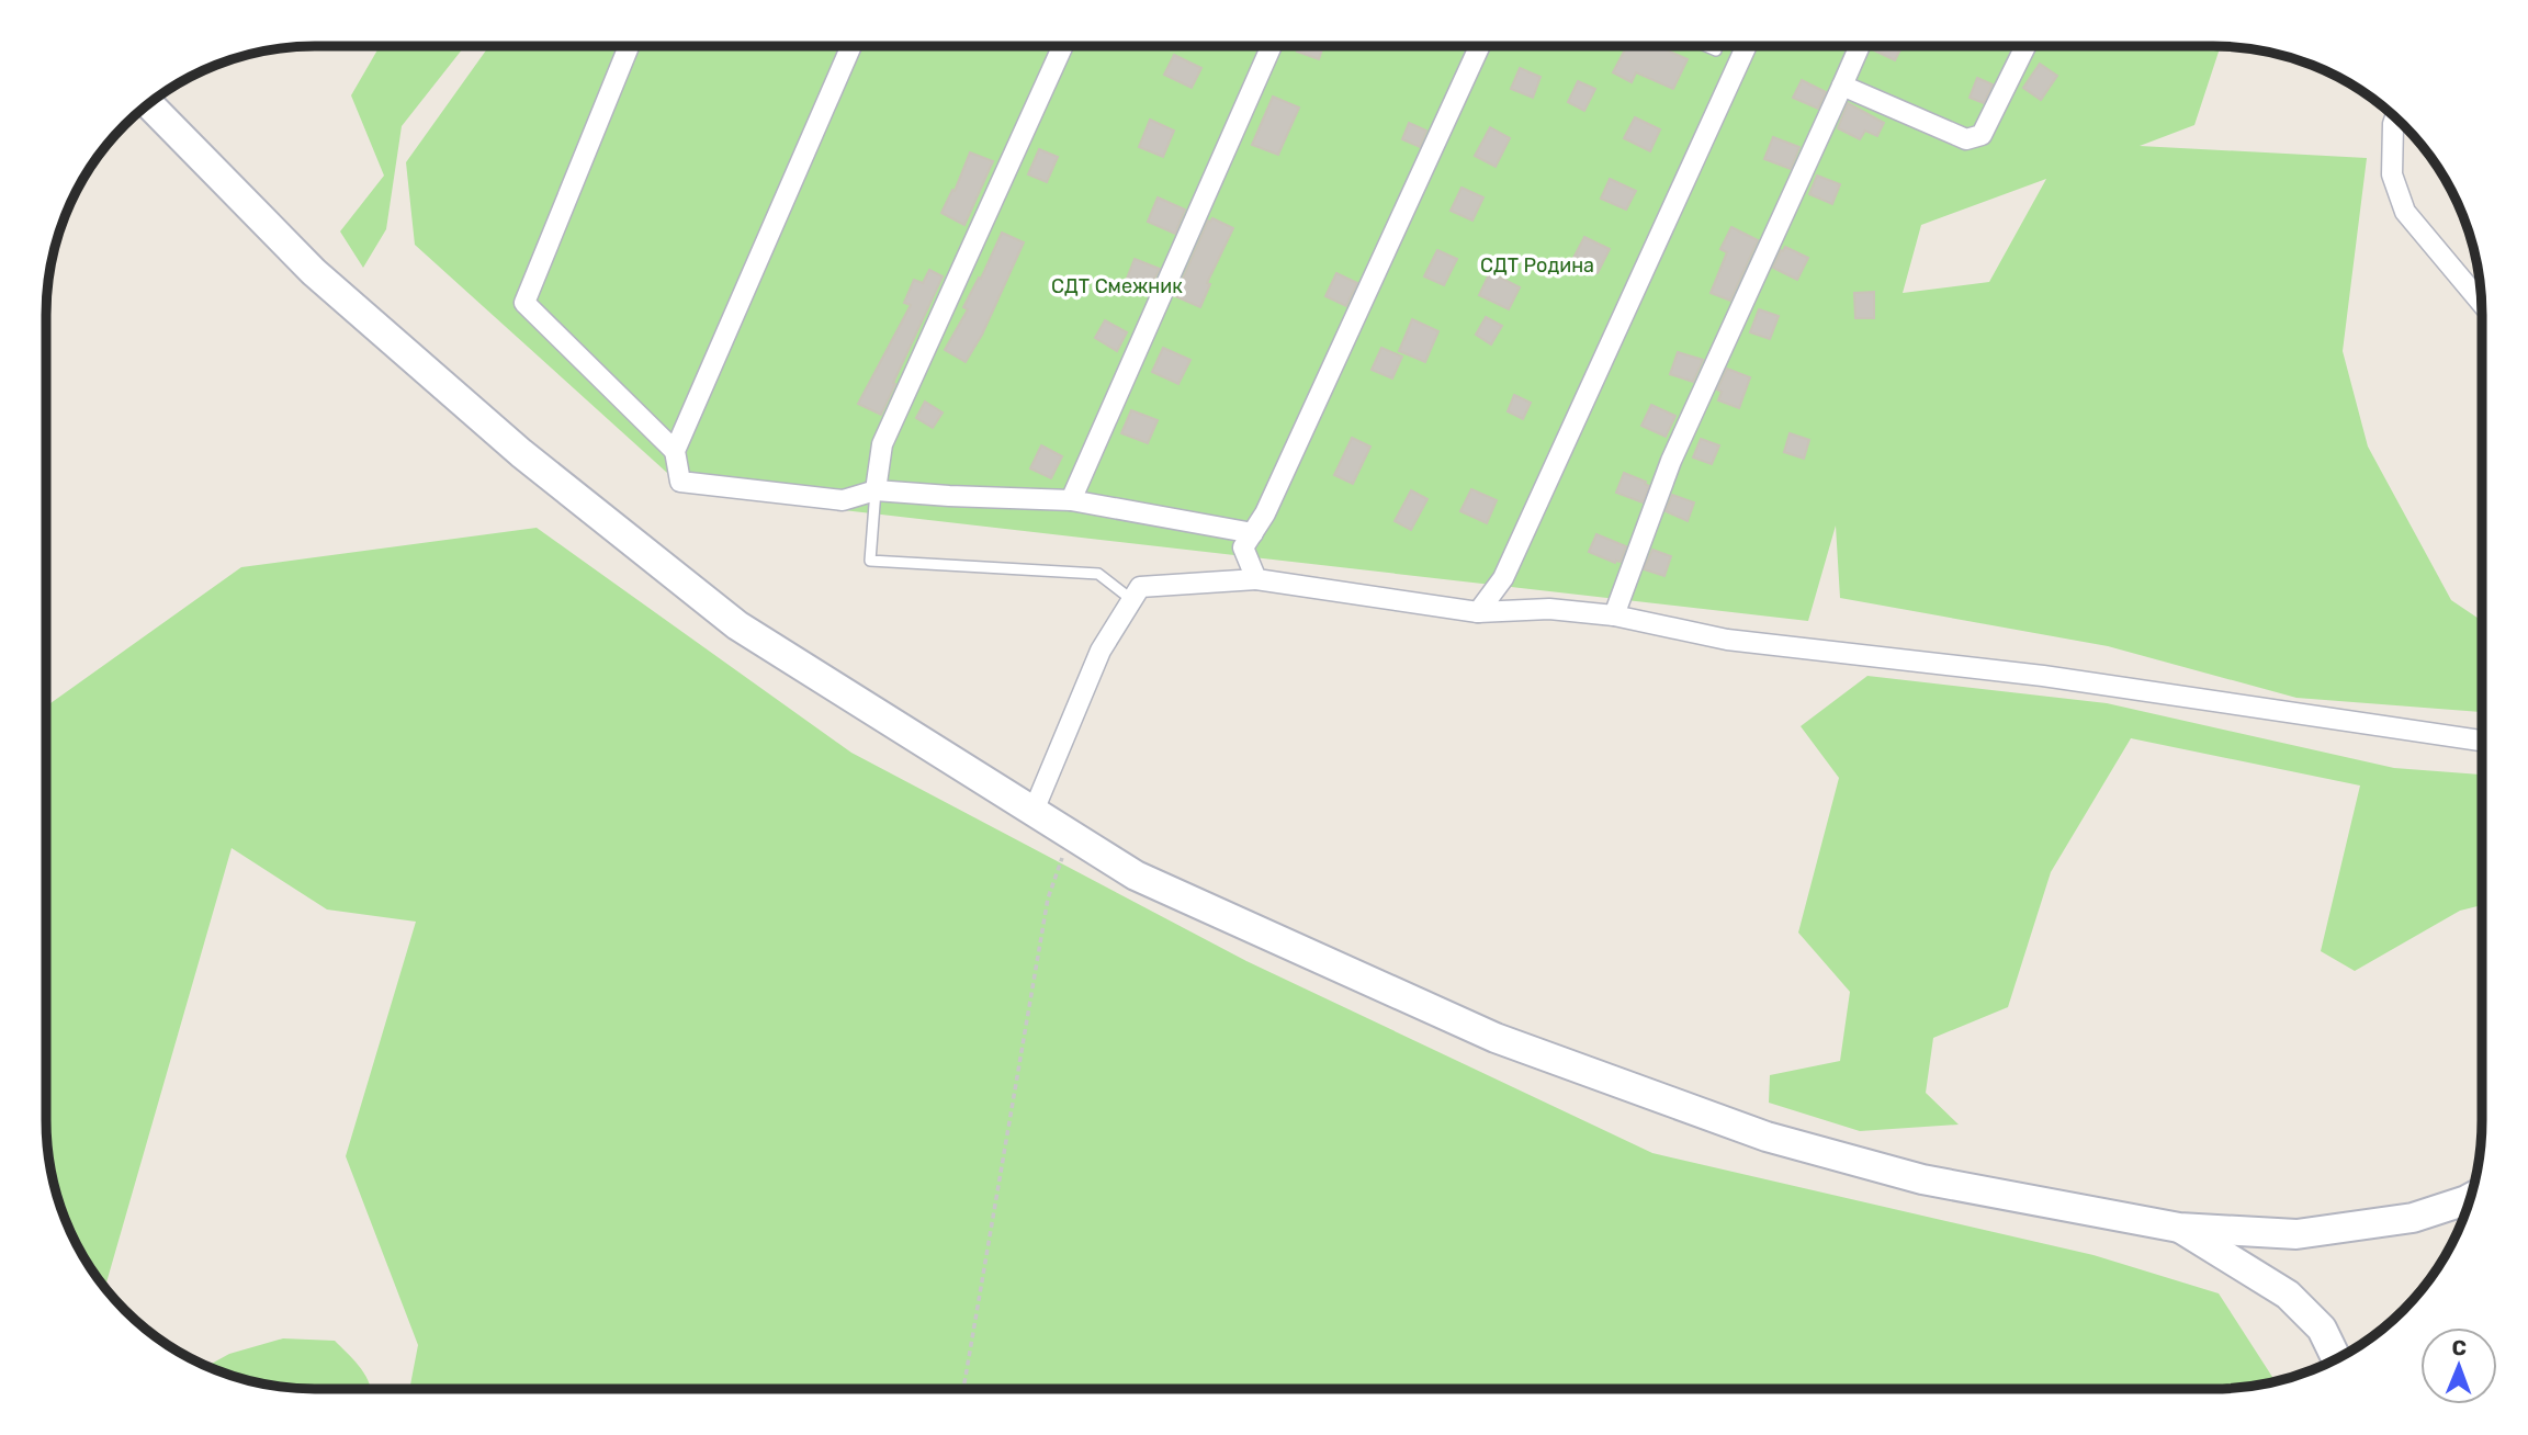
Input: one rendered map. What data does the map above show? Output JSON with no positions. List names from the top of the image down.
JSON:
{
  "parks": ["СДТ Родина", "СДТ Смежник"],
  "north": "top"
}
